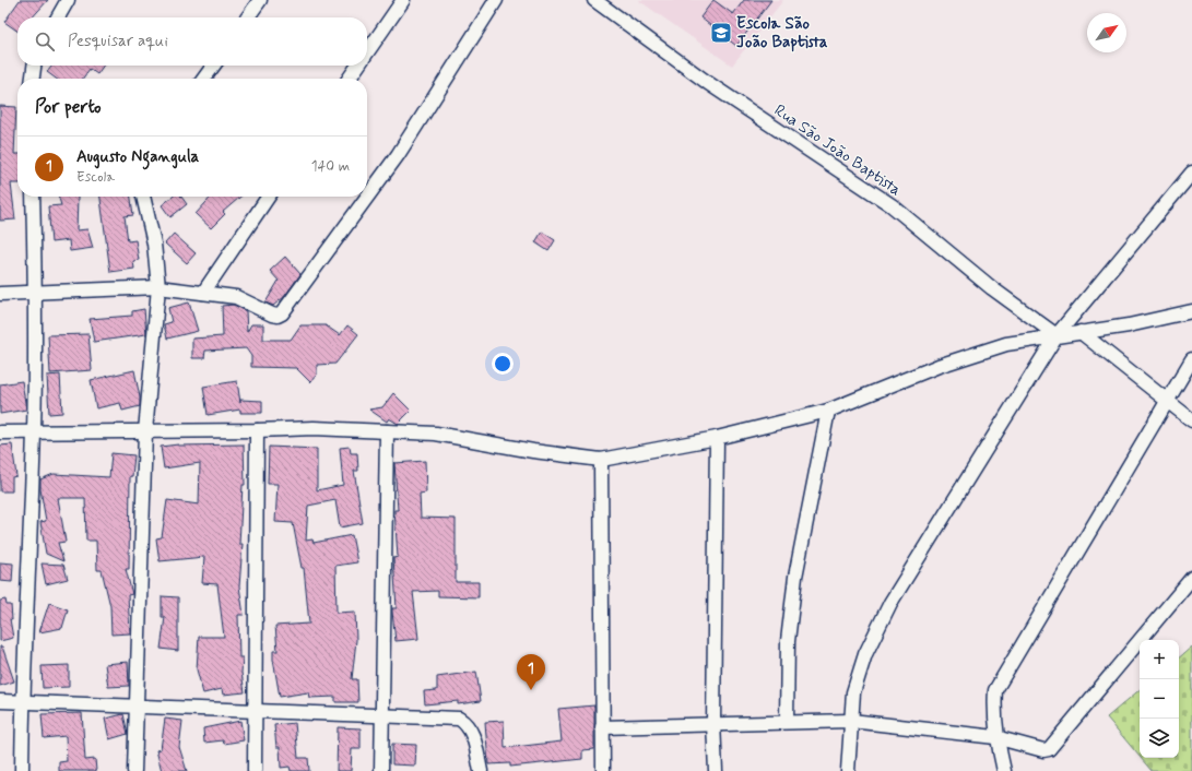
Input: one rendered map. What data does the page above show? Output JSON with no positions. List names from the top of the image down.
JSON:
{
  "streets": {
    "street": ["Rua São João Baptista"]
  },
  "places": {
    "school or university": ["Escola São João Baptista"]
  },
  "north": "top right",
  "page": {
    "search": "Pesquisar aqui",
    "heading": "Por perto",
    "list": [
      {
        "mark": "1",
        "name": "Augusto Ngangula",
        "note": "Escola",
        "value": "140 m"
      }
    ],
    "map_buttons": ["+", "−"],
    "pins": "1"
  }
}
